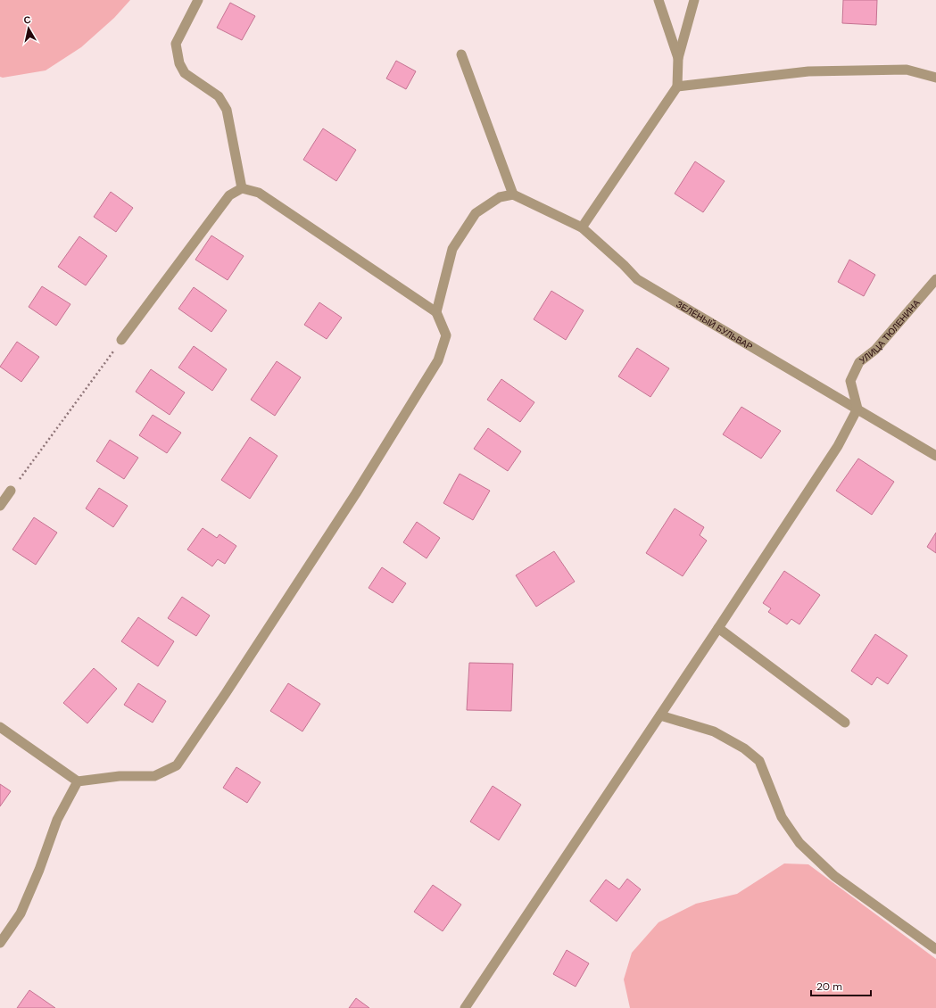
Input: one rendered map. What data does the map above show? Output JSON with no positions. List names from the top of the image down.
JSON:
{
  "streets": {
    "street": ["ЗЕЛЁНЫЙ БУЛЬВАР", "УЛИЦА ТЮЛЕНИНА"]
  },
  "crossings": [
    ["ЗЕЛЁНЫЙ БУЛЬВАР", "УЛИЦА ТЮЛЕНИНА"]
  ],
  "scale_bar": "20 m",
  "north": "top"
}
